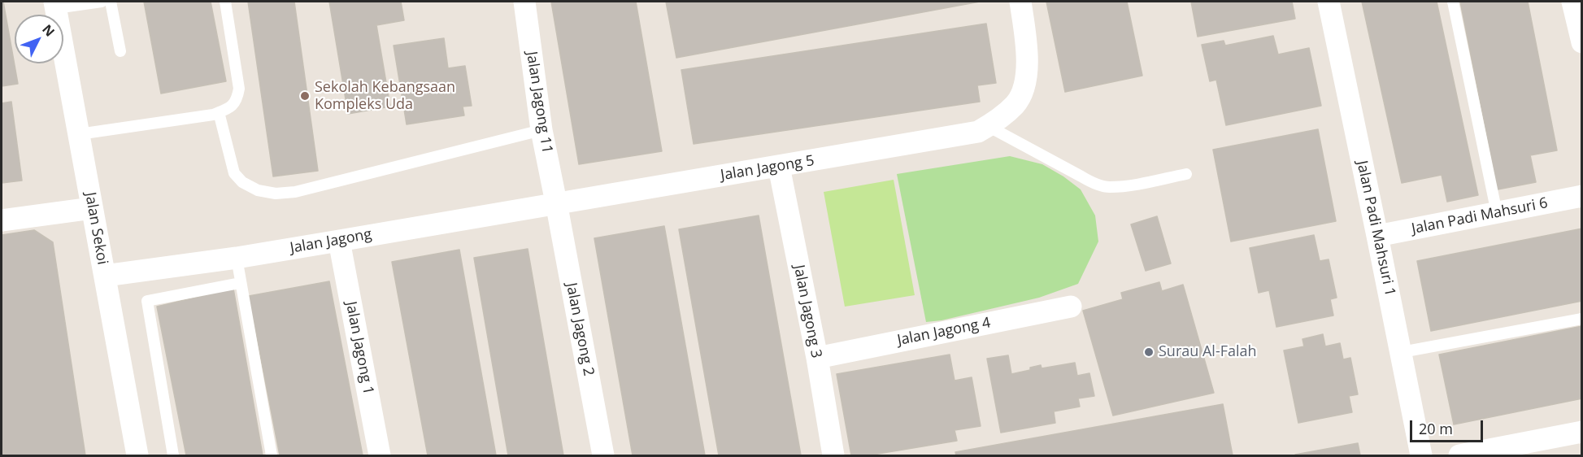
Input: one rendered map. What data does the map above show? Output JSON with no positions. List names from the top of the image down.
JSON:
{
  "streets": {
    "street": [
      "Jalan Jagong 11",
      "Jalan Jagong 5",
      "Jalan Padi Mahsuri 6",
      "Jalan Sekoi",
      "Jalan Padi Mahsuri 1",
      "Jalan Jagong",
      "Jalan Jagong 3",
      "Jalan Jagong 2",
      "Jalan Jagong 4",
      "Jalan Jagong 1"
    ]
  },
  "crossings": [
    ["Jalan Jagong 11", "Jalan Jagong 5"],
    ["Jalan Jagong 11", "Jalan Jagong"],
    ["Jalan Jagong 11", "Jalan Jagong 2"],
    ["Jalan Jagong 5", "Jalan Jagong"],
    ["Jalan Jagong 5", "Jalan Jagong 3"],
    ["Jalan Jagong 5", "Jalan Jagong 2"],
    ["Jalan Padi Mahsuri 6", "Jalan Padi Mahsuri 1"],
    ["Jalan Sekoi", "Jalan Jagong"],
    ["Jalan Jagong", "Jalan Jagong 2"],
    ["Jalan Jagong", "Jalan Jagong 1"],
    ["Jalan Jagong 3", "Jalan Jagong 4"]
  ],
  "places": ["Sekolah Kebangsaan Kompleks Uda", "Surau Al-Falah"],
  "scale_bar": "20 m",
  "north": "top right"
}
